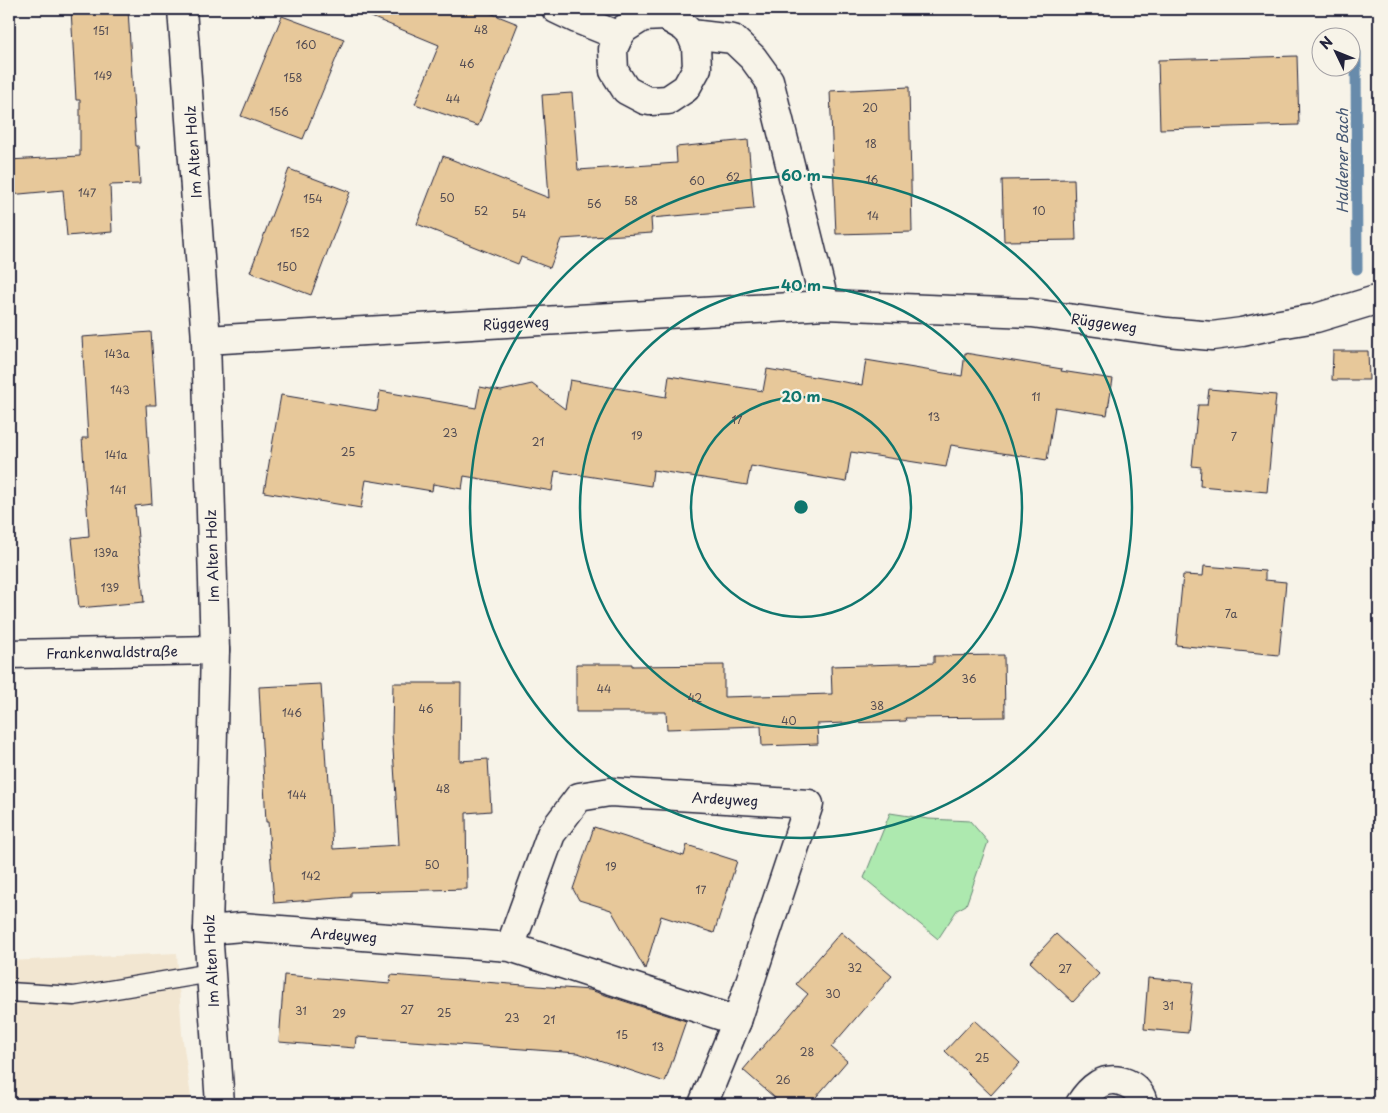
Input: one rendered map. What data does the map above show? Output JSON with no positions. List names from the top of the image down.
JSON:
{
  "streets": {
    "street": [
      "Im Alten Holz",
      "Rüggeweg",
      "Frankenwaldstraße",
      "Ardeyweg"
    ]
  },
  "crossings": [
    ["Im Alten Holz", "Rüggeweg"],
    ["Im Alten Holz", "Frankenwaldstraße"],
    ["Im Alten Holz", "Ardeyweg"]
  ],
  "water": ["Haldener Bach"],
  "house_numbers": [
    "48",
    "151",
    "160",
    "46",
    "149",
    "158",
    "44",
    "20",
    "156",
    "18",
    "62",
    "16",
    "60",
    "147",
    "50",
    "154",
    "58",
    "56",
    "52",
    "10",
    "54",
    "14",
    "152",
    "150",
    "143a",
    "143",
    "11",
    "13",
    "17",
    "23",
    "19",
    "7",
    "21",
    "25",
    "141a",
    "141",
    "139a",
    "139",
    "7a",
    "36",
    "44",
    "42",
    "38",
    "46",
    "146",
    "40",
    "48",
    "144",
    "50",
    "19",
    "142",
    "17",
    "32",
    "27",
    "30",
    "31",
    "27",
    "31",
    "25",
    "29",
    "23",
    "21",
    "15",
    "13",
    "28",
    "25",
    "26"
  ],
  "north": "top left",
  "rings": ["60 m", "40 m", "20 m"]
}
